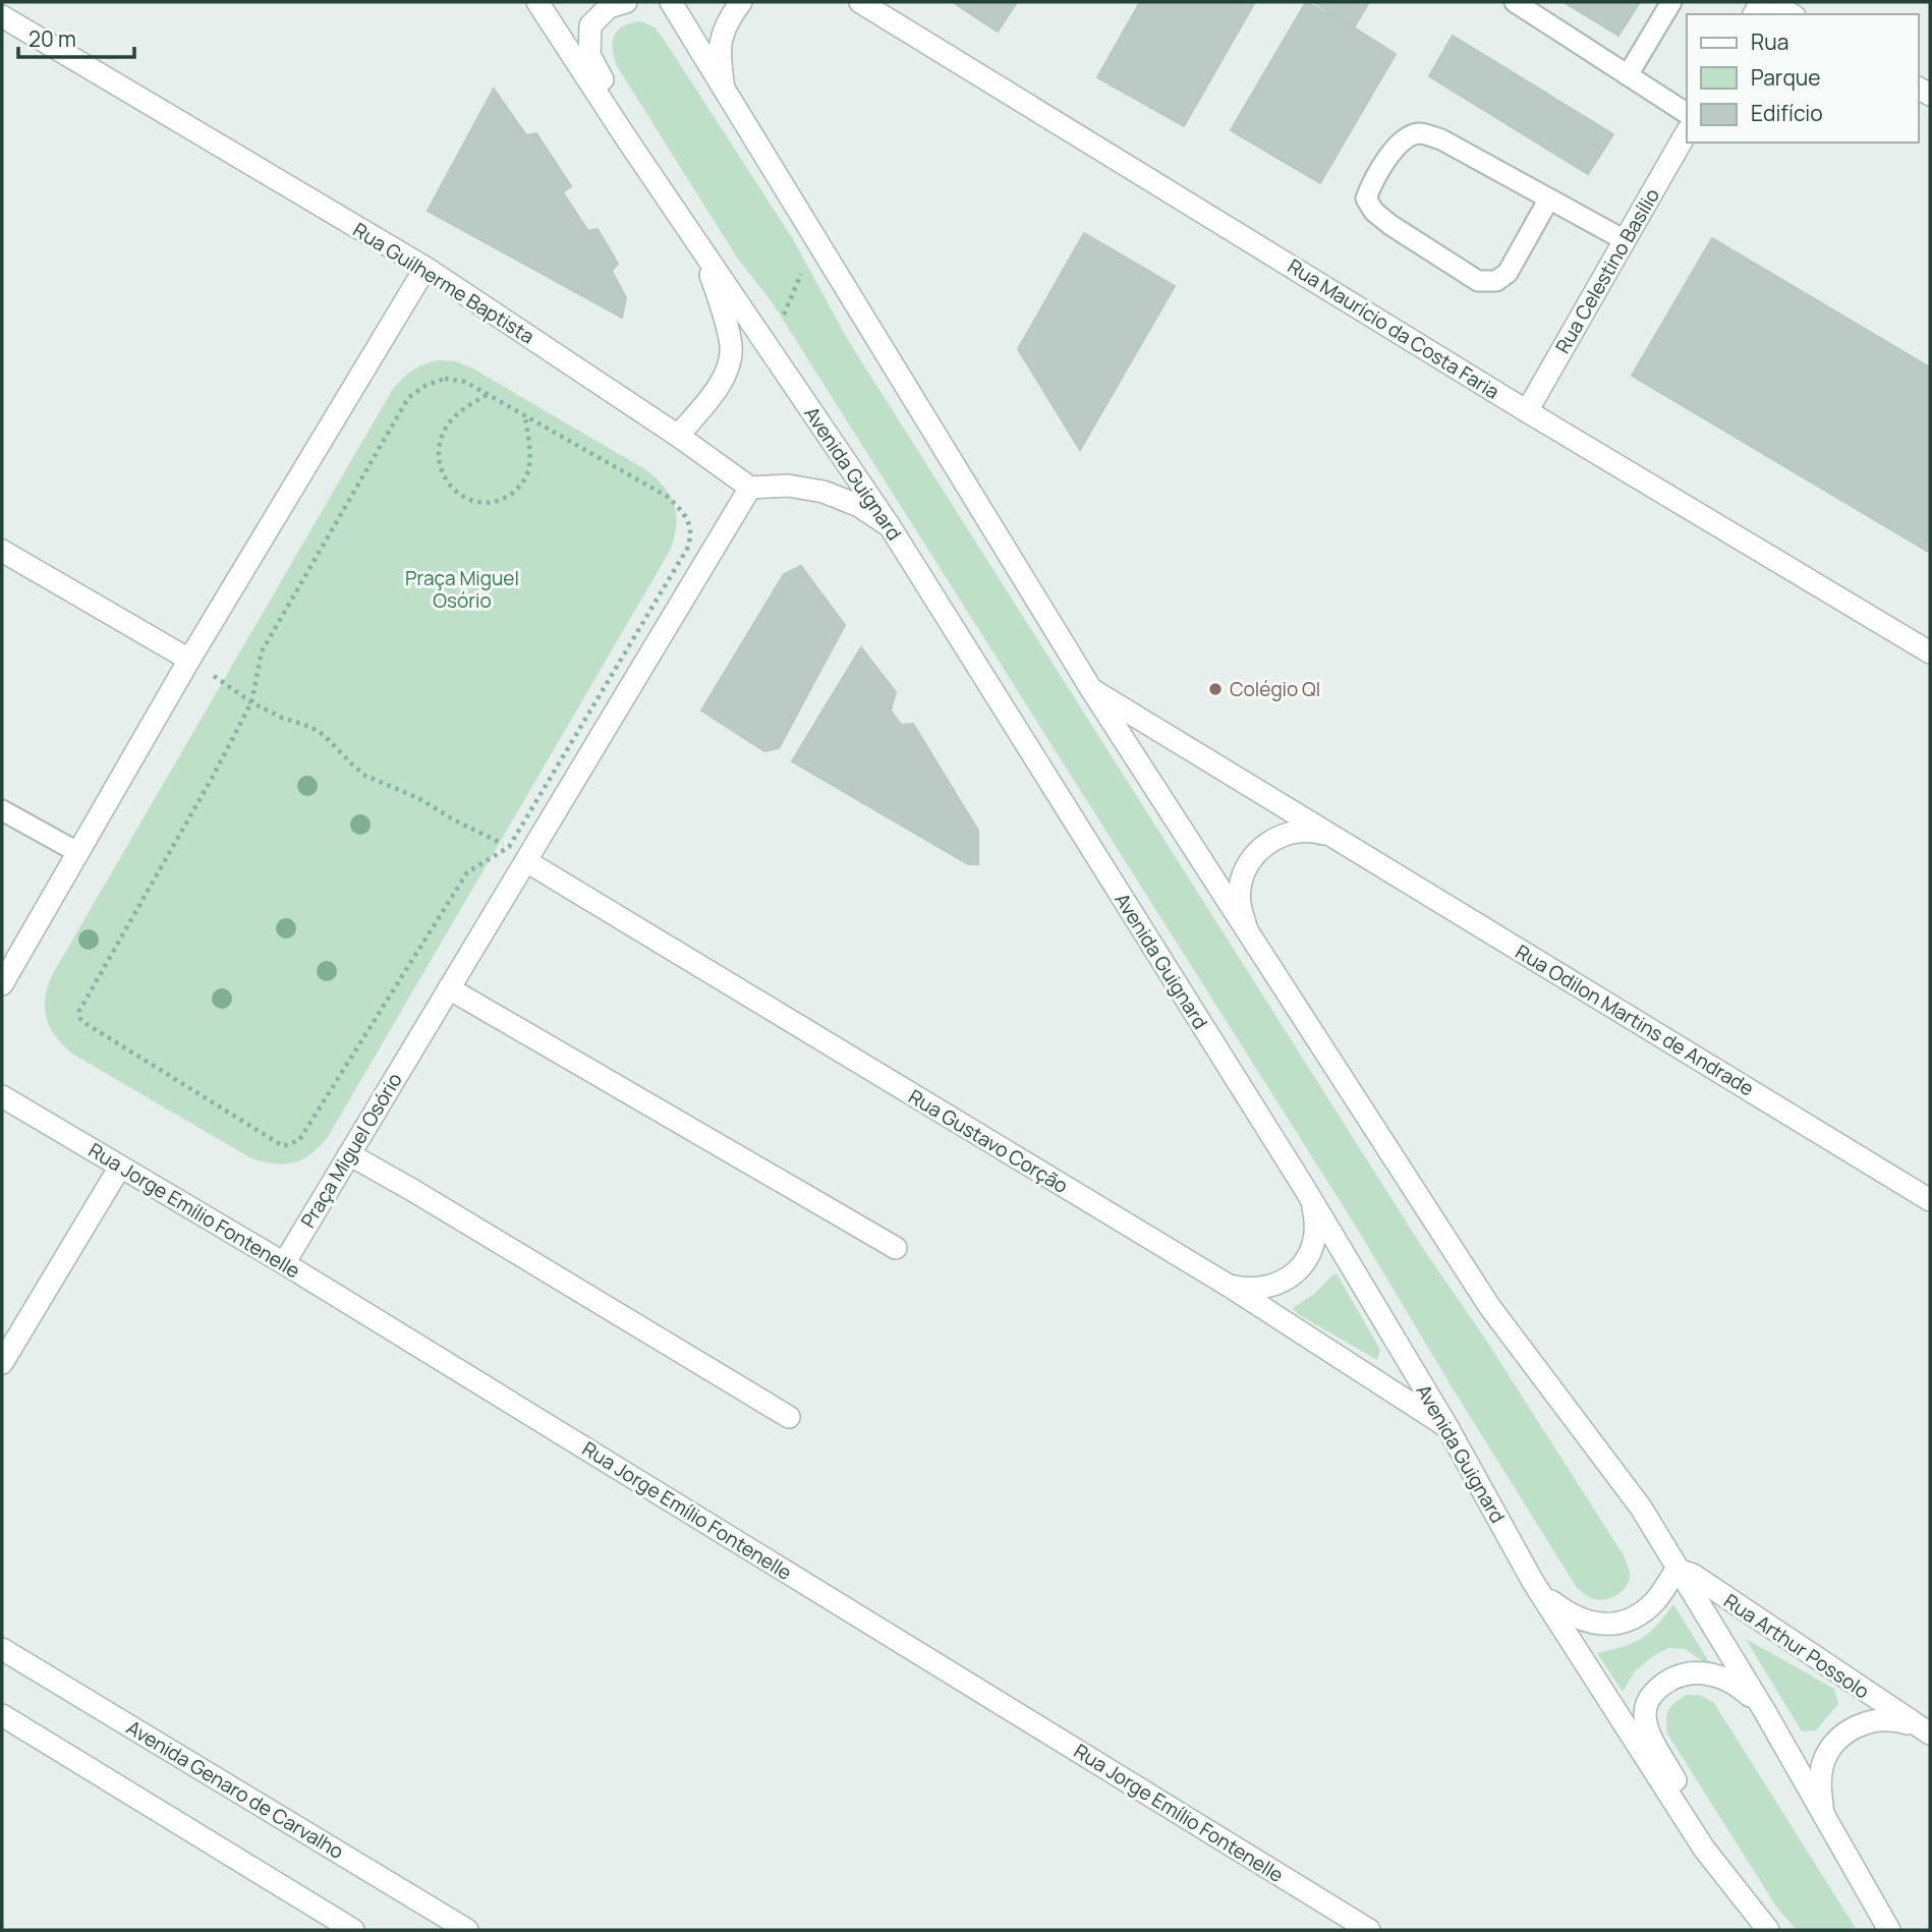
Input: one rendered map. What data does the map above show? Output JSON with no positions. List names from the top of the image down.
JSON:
{
  "streets": {
    "street": [
      "Rua Celestino Basílio",
      "Rua Guilherme Baptista",
      "Rua Maurício da Costa Faria",
      "Avenida Guignard",
      "Rua Odilon Martins de Andrade",
      "Rua Gustavo Corção",
      "Praça Miguel Osório",
      "Rua Jorge Emílio Fontenelle",
      "Rua Arthur Possolo",
      "Avenida Genaro de Carvalho"
    ]
  },
  "crossings": [
    ["Rua Celestino Basílio", "Rua Maurício da Costa Faria"],
    ["Rua Guilherme Baptista", "Praça Miguel Osório"],
    ["Avenida Guignard", "Rua Gustavo Corção"],
    ["Rua Gustavo Corção", "Praça Miguel Osório"],
    ["Praça Miguel Osório", "Rua Jorge Emílio Fontenelle"]
  ],
  "parks": ["Praça Miguel Osório"],
  "places": ["Colégio QI"],
  "legend": ["Rua", "Parque", "Edifício"],
  "scale_bar": "20 m"
}
